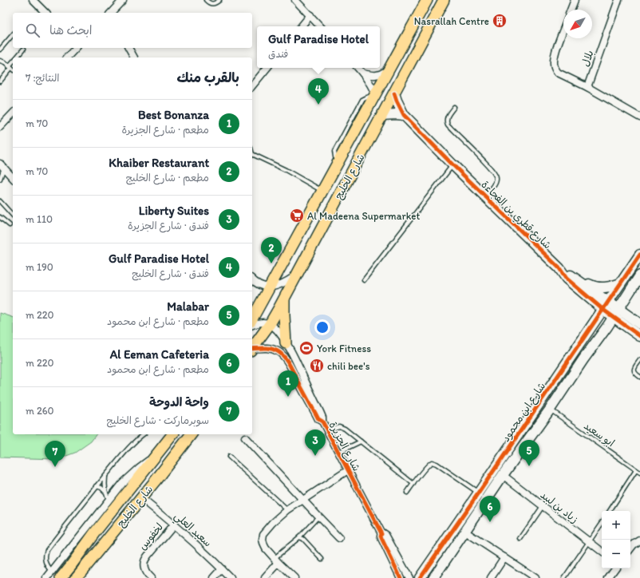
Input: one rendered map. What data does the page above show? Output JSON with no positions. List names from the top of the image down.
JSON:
{
  "streets": {
    "main road": ["شارع الخليج"],
    "street": [
      "بلال",
      "شارع قطري بن الفجاءة",
      "شارع ابن محمود",
      "شارع الجزيرة",
      "زياد بن لبيد",
      "سعيد العلي",
      "لخفوس"
    ],
    "lane": ["ابو سعيد"]
  },
  "crossings": [
    ["شارع الخليج", "شارع قطري بن الفجاءة"],
    ["شارع الخليج", "شارع الجزيرة"],
    ["شارع الخليج", "سعيد العلي"],
    ["شارع قطري بن الفجاءة", "شارع ابن محمود"],
    ["شارع ابن محمود", "ابو سعيد"],
    ["شارع ابن محمود", "زياد بن لبيد"],
    ["سعيد العلي", "لخفوس"]
  ],
  "places": {
    "building": ["Nasrallah Centre"],
    "supermarket": ["Al Madeena Supermarket"],
    "sports": ["York Fitness"],
    "restaurant": ["chili bee's"]
  },
  "north": "bottom left",
  "page": {
    "search": "ابحث هنا",
    "popup": ["Gulf Paradise Hotel", "فندق"],
    "heading": ["بالقرب منك", "النتائج: 7"],
    "pins": [
      "4",
      "2",
      "1",
      "3",
      "5",
      "7",
      "6"
    ],
    "list": [
      {
        "mark": "1",
        "name": "Best Bonanza",
        "note": "مطعم · شارع الجزيرة",
        "value": "70 m"
      },
      {
        "mark": "2",
        "name": "Khaiber Restaurant",
        "note": "مطعم · شارع الخليج",
        "value": "70 m"
      },
      {
        "mark": "3",
        "name": "Liberty Suites",
        "note": "فندق · شارع الجزيرة",
        "value": "110 m"
      },
      {
        "mark": "4",
        "name": "Gulf Paradise Hotel",
        "note": "فندق · شارع الخليج",
        "value": "190 m"
      },
      {
        "mark": "5",
        "name": "Malabar",
        "note": "مطعم · شارع ابن محمود",
        "value": "220 m"
      },
      {
        "mark": "6",
        "name": "Al Eeman Cafeteria",
        "note": "مطعم · شارع ابن محمود",
        "value": "220 m"
      },
      {
        "mark": "7",
        "name": "واحة الدوحة",
        "note": "سوبرماركت · شارع الخليج",
        "value": "260 m"
      }
    ],
    "map_buttons": ["+", "−"]
  }
}
